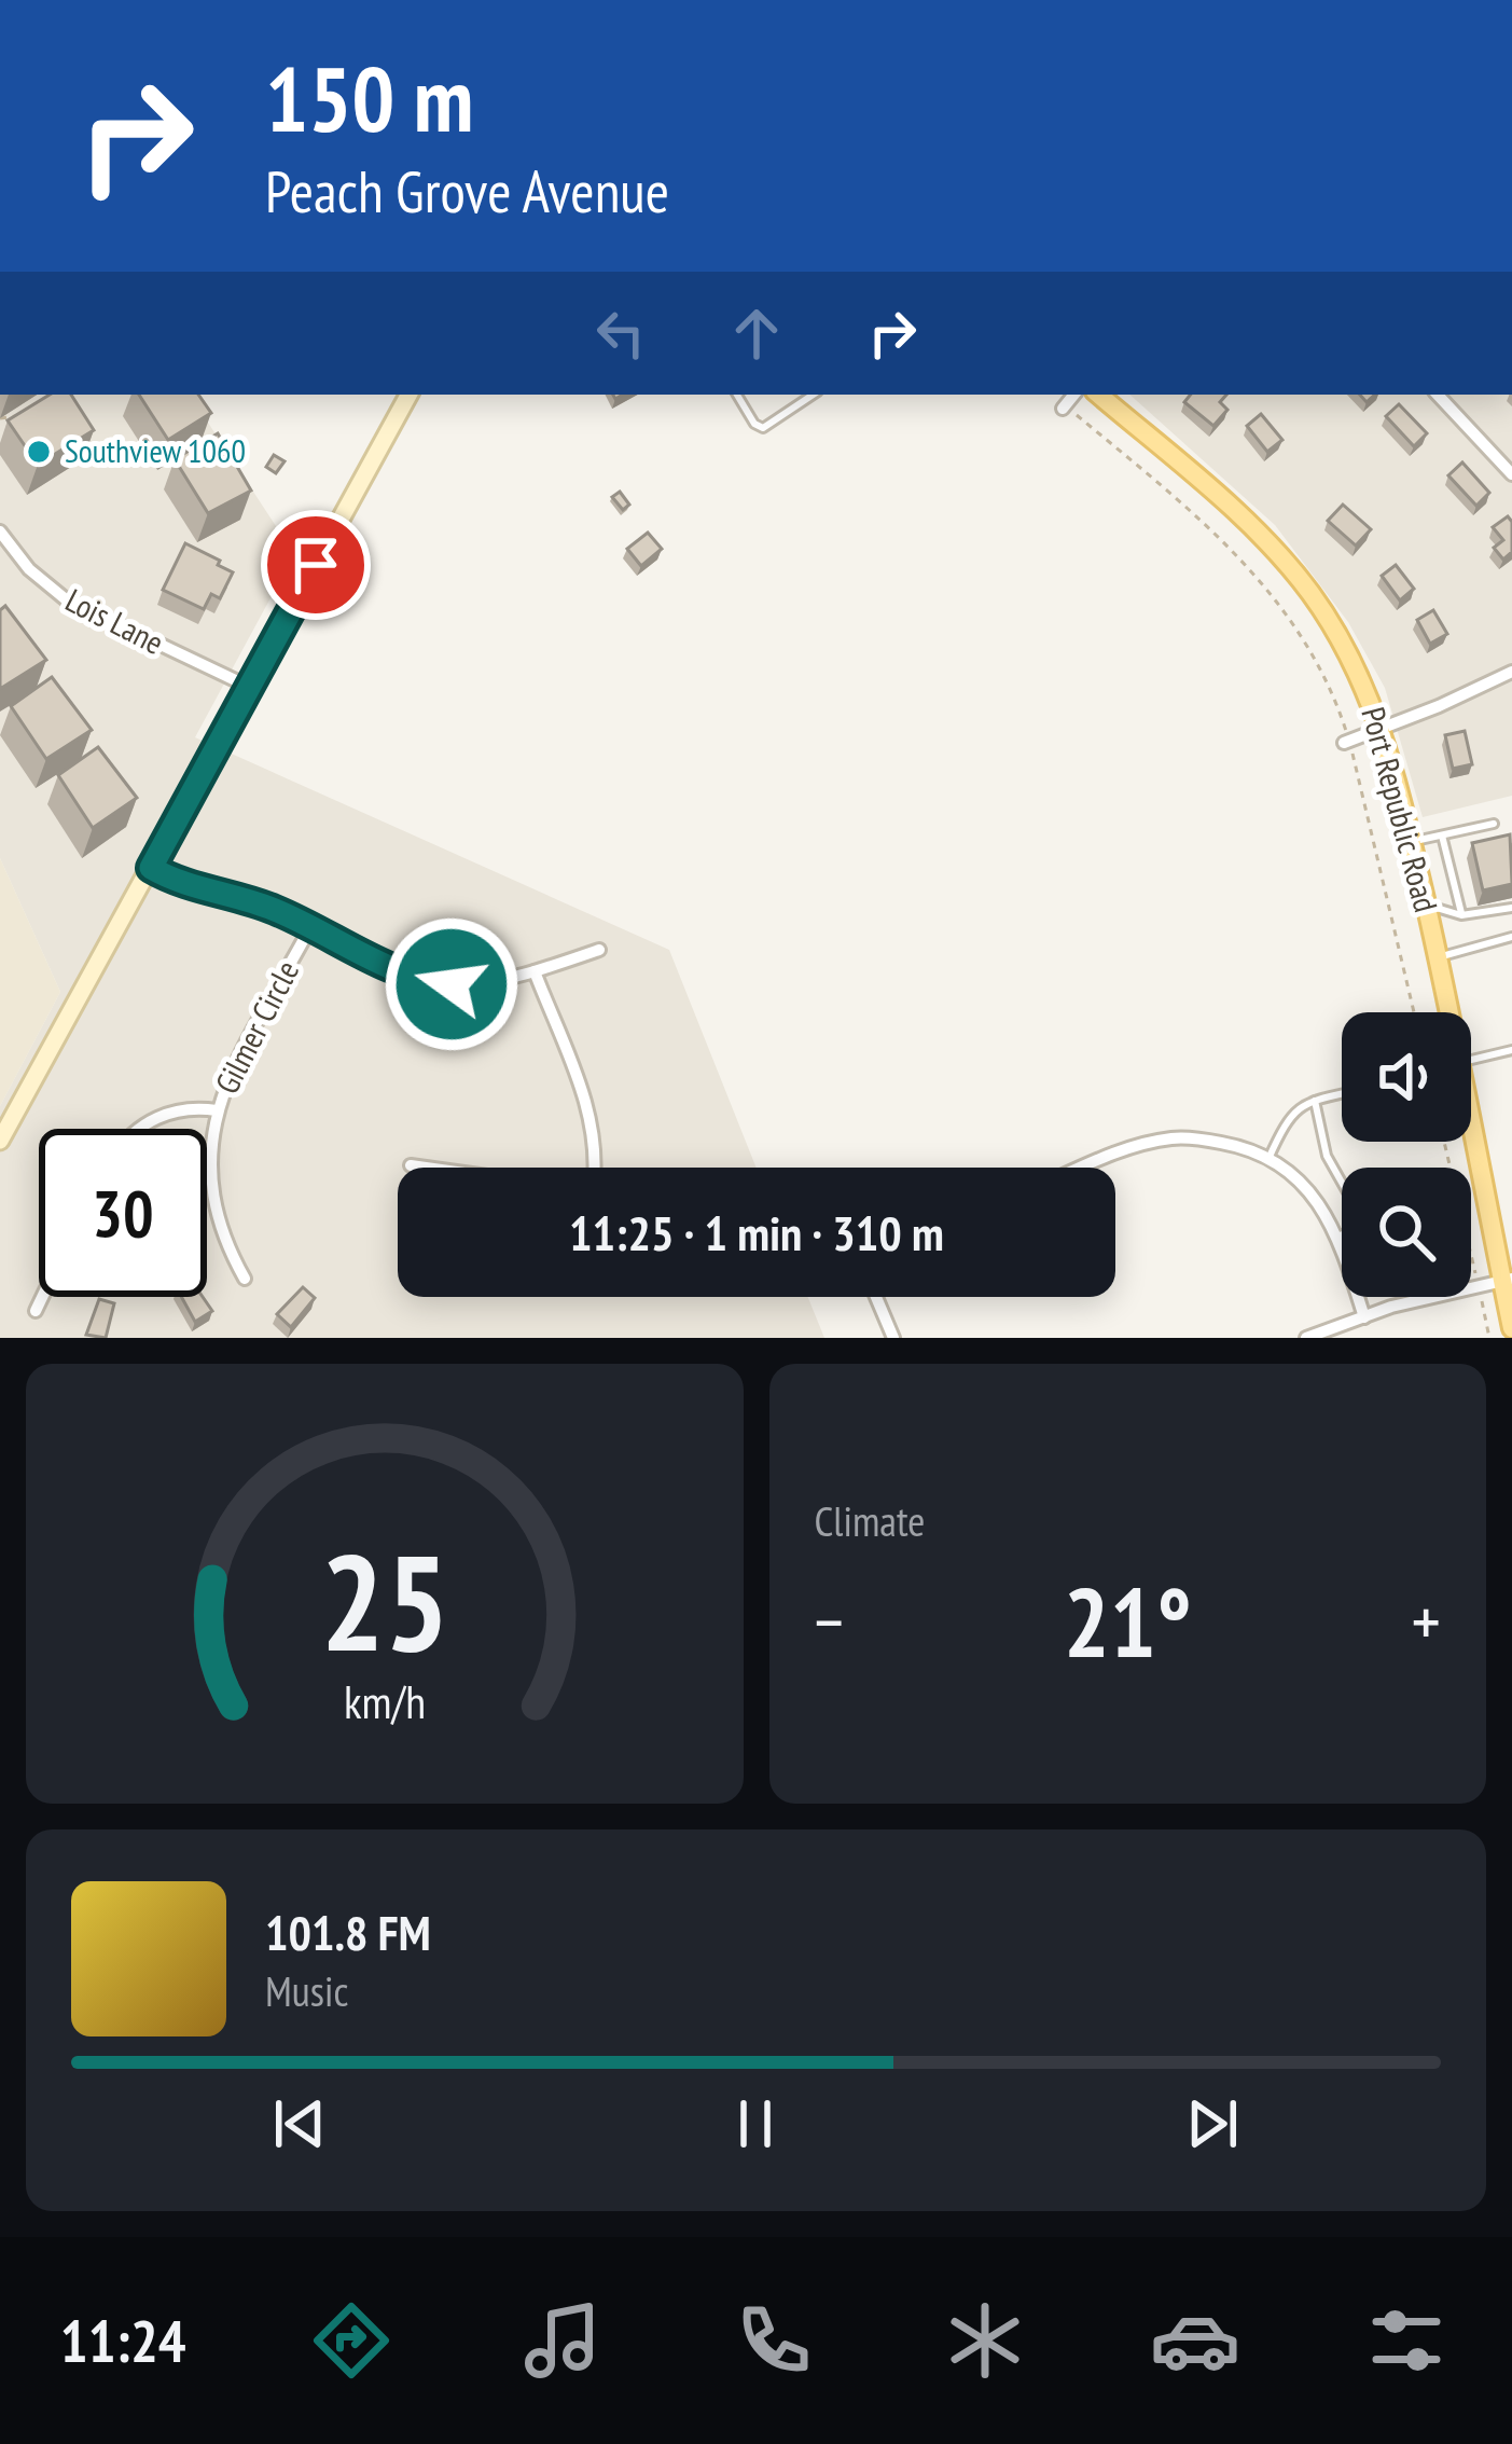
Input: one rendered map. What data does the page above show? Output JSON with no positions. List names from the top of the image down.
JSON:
{
  "streets": {
    "main road": ["Port Republic Road"],
    "street": ["Lois Lane", "Gilmer Circle"]
  },
  "places": ["Southview 1060"],
  "page": {
    "turn": ["150 m", "Peach Grove Avenue"],
    "limit": "30",
    "trip": "11:25 · 1 min · 310 m",
    "tile": "Climate",
    "heat": ["−", "21°", "+"],
    "song": ["101.8 FM", "Music"],
    "tabs": "11:24",
    "gauge": ["25", "km/h"]
  }
}
